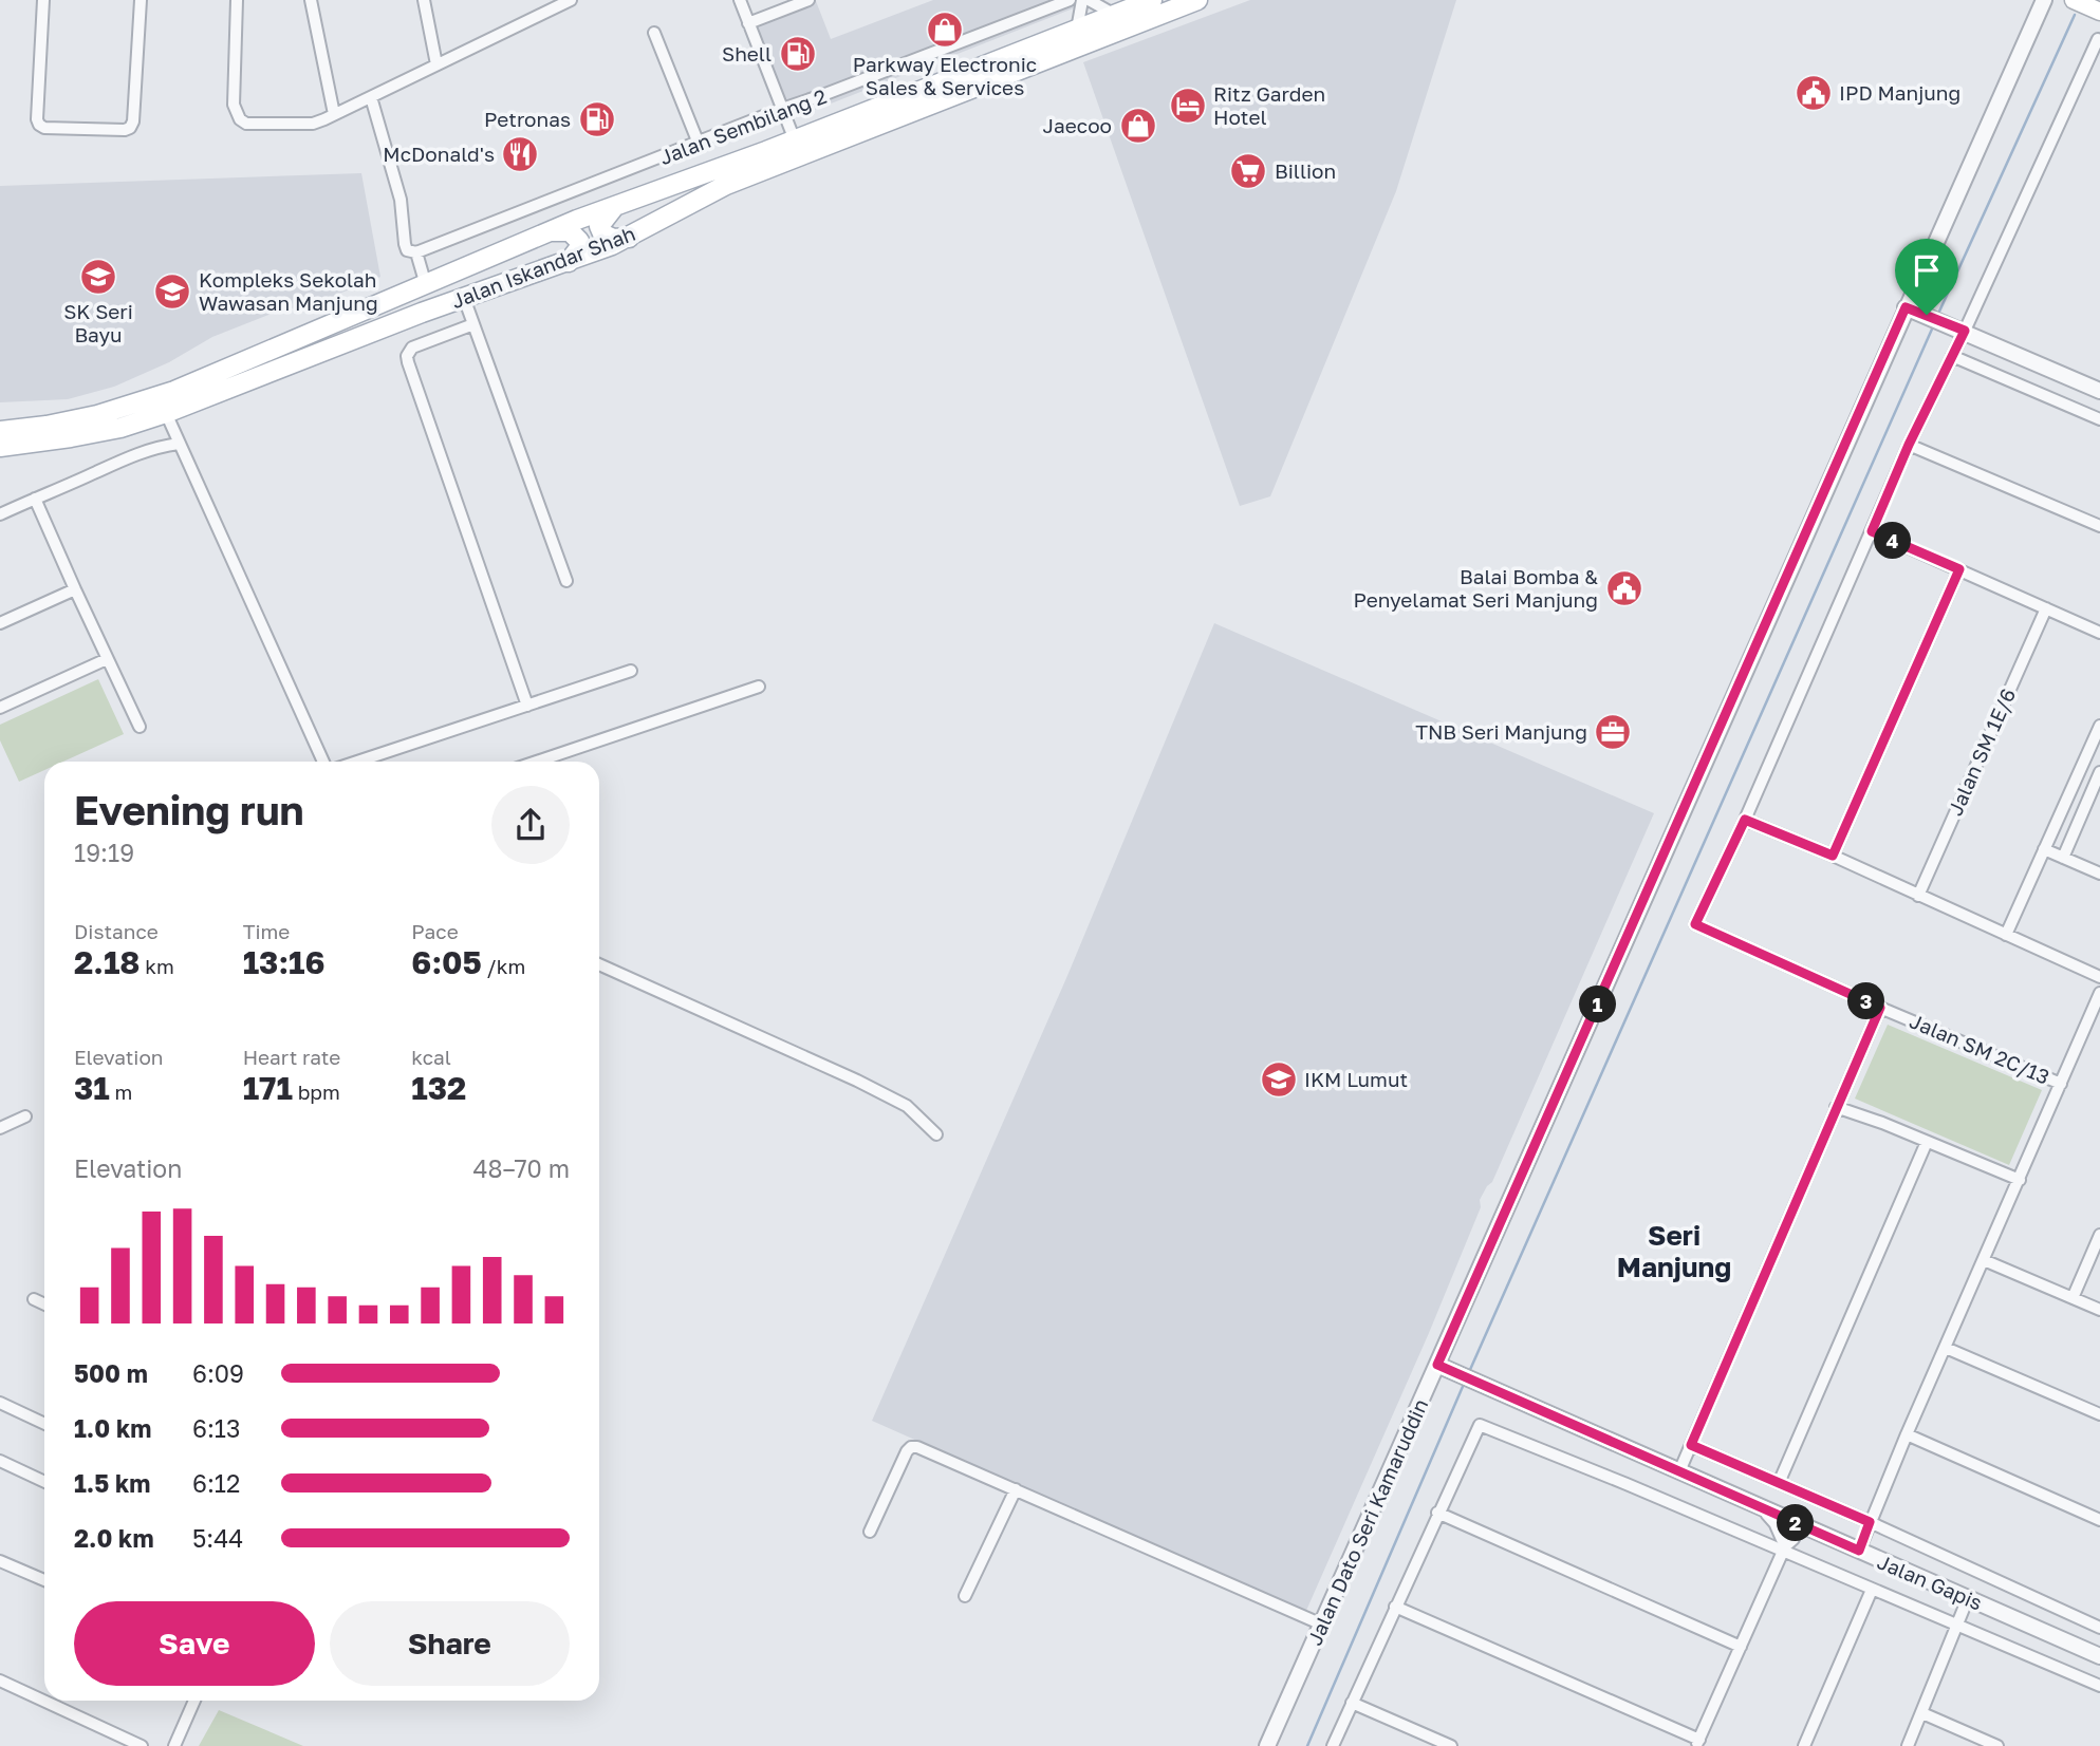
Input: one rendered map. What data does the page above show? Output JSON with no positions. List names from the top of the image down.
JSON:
{
  "streets": {
    "main road": ["Jalan Iskandar Shah"],
    "street": [
      "Jalan Sembilang 2",
      "Jalan SM 1E/6",
      "Jalan SM 2C/13",
      "Jalan Dato Seri Kamaruddin",
      "Jalan Gapis"
    ]
  },
  "crossings": [
    ["Jalan Dato Seri Kamaruddin", "Jalan Gapis"]
  ],
  "districts": ["Seri Manjung"],
  "places": {
    "shop": ["Parkway Electronic Sales & Services", "Jaecoo"],
    "fuel station": ["Shell", "Petronas"],
    "public building": ["IPD Manjung", "Balai Bomba & Penyelamat Seri Manjung"],
    "hotel": ["Ritz Garden Hotel"],
    "restaurant": ["McDonald's"],
    "supermarket": ["Billion"],
    "school or university": ["SK Seri Bayu", "Kompleks Sekolah Wawasan Manjung", "IKM Lumut"],
    "office": ["TNB Seri Manjung"]
  },
  "page": {
    "pins": [
      "4",
      "3",
      "1",
      "2"
    ],
    "heading": ["Evening run", "19:19"],
    "stats": [
      ["Distance", "2.18 km"],
      ["Time", "13:16"],
      ["Pace", "6:05 /km"],
      ["Elevation", "31 m"],
      ["Heart rate", "171 bpm"],
      ["kcal", "132"]
    ],
    "chart": ["Elevation", "48–70 m"],
    "list": [
      {
        "name": "500 m",
        "note": "6:09"
      },
      {
        "name": "1.0 km",
        "note": "6:13"
      },
      {
        "name": "1.5 km",
        "note": "6:12"
      },
      {
        "name": "2.0 km",
        "note": "5:44"
      }
    ],
    "buttons": ["Save", "Share"]
  }
}
